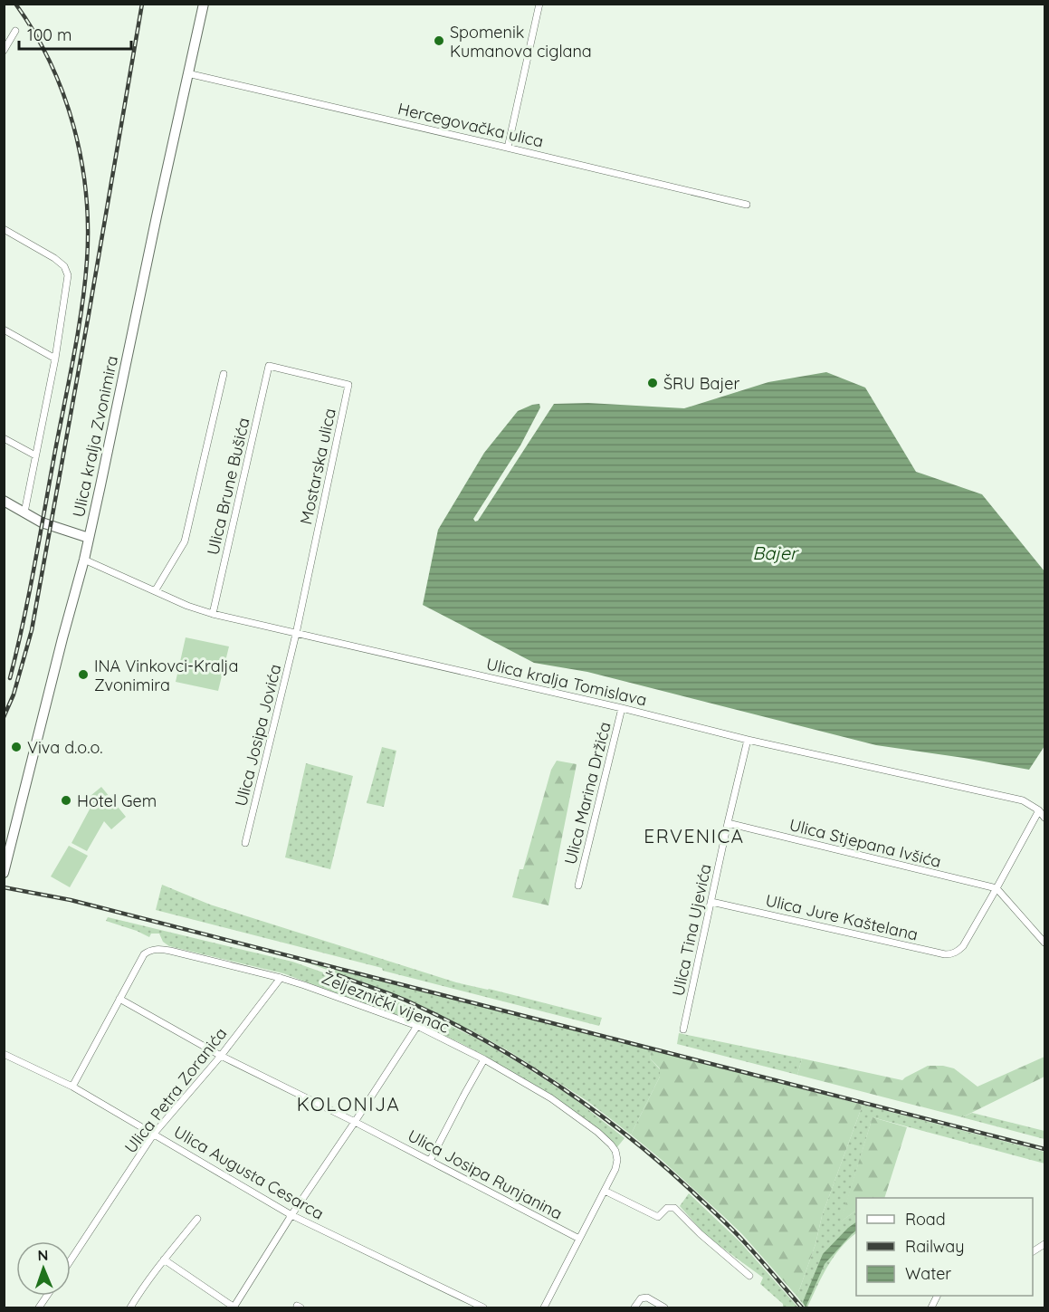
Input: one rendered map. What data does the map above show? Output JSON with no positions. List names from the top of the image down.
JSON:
{
  "streets": {
    "main road": ["Ulica kralja Zvonimira"],
    "street": [
      "Hercegovačka ulica",
      "Mostarska ulica",
      "Ulica Brune Bušića",
      "Ulica kralja Tomislava",
      "Ulica Josipa Jovića",
      "Ulica Marina Držića",
      "Ulica Stjepana Ivšića",
      "Ulica Jure Kaštelana",
      "Ulica Tina Ujevića",
      "Željeznički vijenac",
      "Ulica Petra Zoranića",
      "Ulica Augusta Cesarca",
      "Ulica Josipa Runjanina"
    ]
  },
  "crossings": [
    ["Hercegovačka ulica", "Ulica kralja Zvonimira"],
    ["Ulica kralja Zvonimira", "Ulica kralja Tomislava"],
    ["Mostarska ulica", "Ulica Brune Bušića"],
    ["Mostarska ulica", "Ulica kralja Tomislava"],
    ["Mostarska ulica", "Ulica Josipa Jovića"],
    ["Ulica Brune Bušića", "Ulica kralja Tomislava"],
    ["Ulica kralja Tomislava", "Ulica Josipa Jovića"],
    ["Ulica kralja Tomislava", "Ulica Marina Držića"],
    ["Ulica kralja Tomislava", "Ulica Tina Ujevića"],
    ["Ulica Stjepana Ivšića", "Ulica Jure Kaštelana"],
    ["Ulica Stjepana Ivšića", "Ulica Tina Ujevića"],
    ["Ulica Jure Kaštelana", "Ulica Tina Ujevića"],
    ["Željeznički vijenac", "Ulica Petra Zoranića"],
    ["Željeznički vijenac", "Ulica Josipa Runjanina"],
    ["Ulica Petra Zoranića", "Ulica Augusta Cesarca"],
    ["Ulica Petra Zoranića", "Ulica Josipa Runjanina"]
  ],
  "districts": ["ERVENICA", "KOLONIJA"],
  "water": ["Bajer"],
  "places": [
    "Spomenik Kumanova ciglana",
    "ŠRU Bajer",
    "INA Vinkovci-Kralja Zvonimira",
    "Viva d.o.o.",
    "Hotel Gem"
  ],
  "legend": ["Road", "Railway", "Water"],
  "scale_bar": "100 m",
  "north": "top"
}
